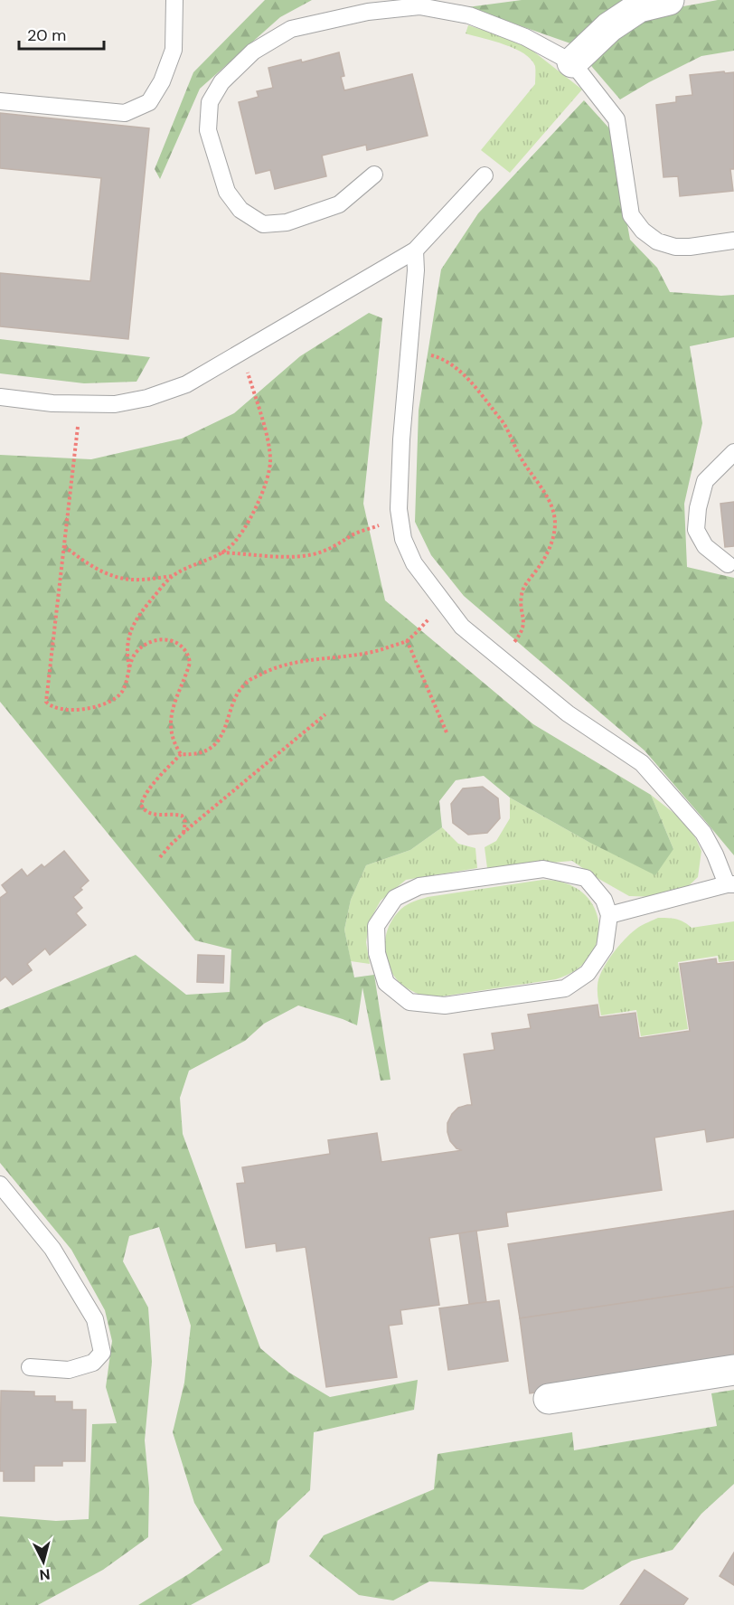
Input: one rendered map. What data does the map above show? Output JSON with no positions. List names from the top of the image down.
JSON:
{
  "scale_bar": "20 m",
  "north": "bottom"
}
